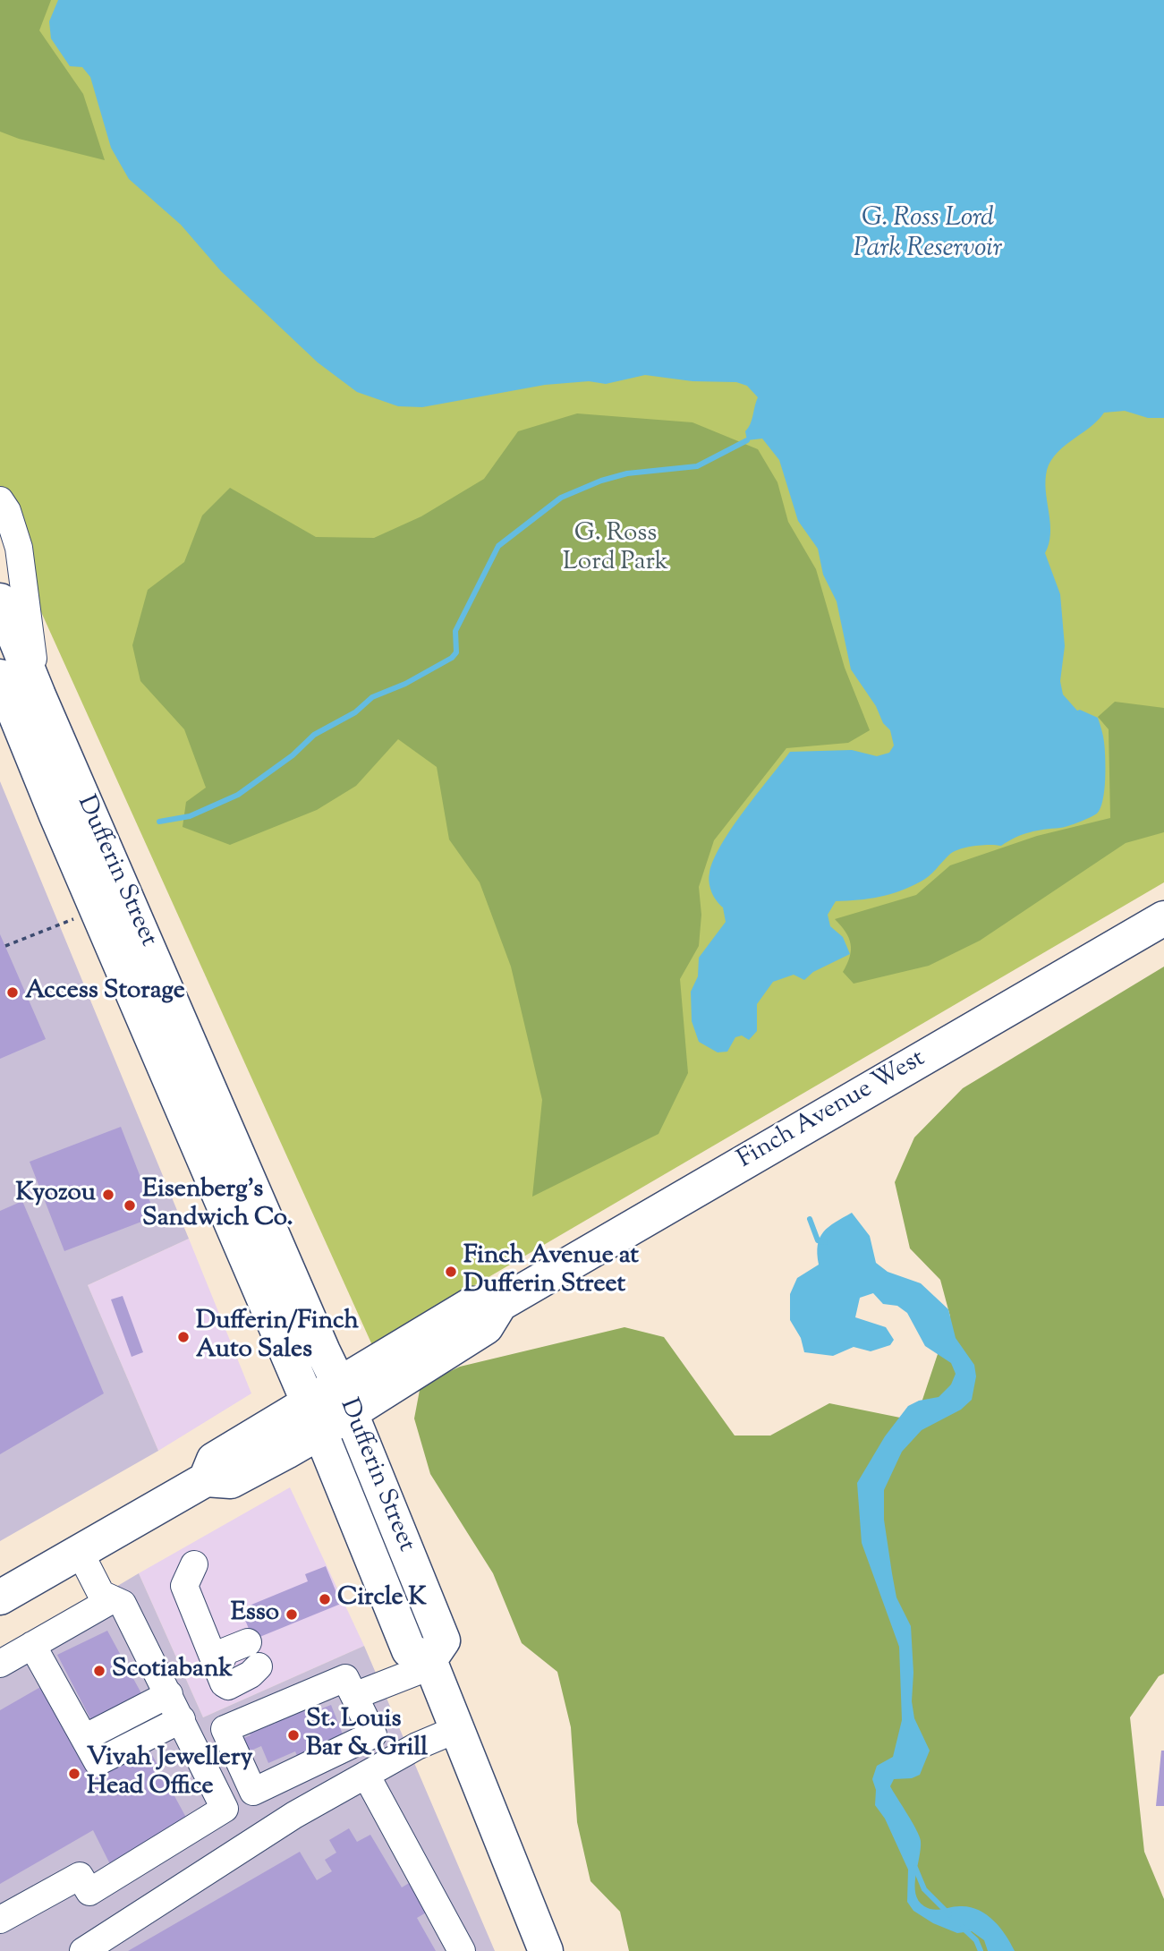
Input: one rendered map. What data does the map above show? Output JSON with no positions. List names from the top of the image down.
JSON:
{
  "streets": {
    "main road": ["Dufferin Street", "Finch Avenue West"]
  },
  "crossings": [
    ["Dufferin Street", "Finch Avenue West"]
  ],
  "water": ["G. Ross Lord Park Reservoir"],
  "parks": ["G. Ross Lord Park"],
  "places": [
    "Access Storage",
    "Kyozou",
    "Eisenberg’s Sandwich Co.",
    "Finch Avenue at Dufferin Street",
    "Dufferin/Finch Auto Sales",
    "Circle K",
    "Esso",
    "Scotiabank",
    "St. Louis Bar & Grill",
    "Vivah Jewellery Head Office"
  ]
}
